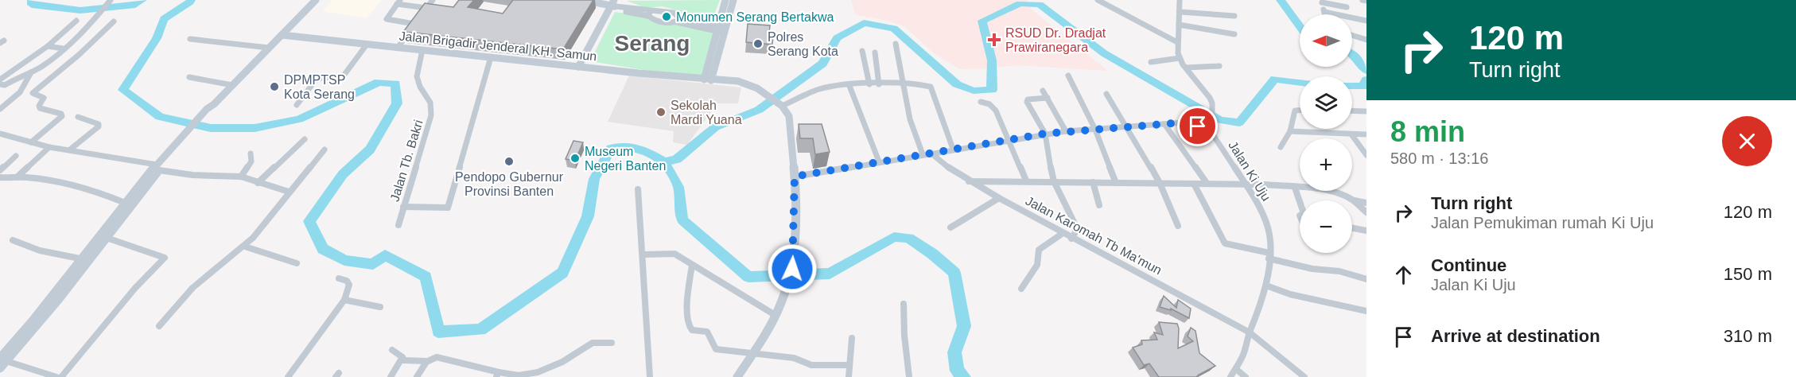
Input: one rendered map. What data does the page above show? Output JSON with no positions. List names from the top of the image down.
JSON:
{
  "streets": {
    "main road": ["Jalan Brigadir Jenderal KH. Samun"],
    "street": ["Jalan Tb. Bakri", "Jalan Ki Uju", "Jalan Karomah Tb Ma'mun"]
  },
  "crossings": [
    ["Jalan Brigadir Jenderal KH. Samun", "Jalan Tb. Bakri"],
    ["Jalan Ki Uju", "Jalan Karomah Tb Ma'mun"]
  ],
  "districts": ["Serang"],
  "places": {
    "other": [
      "Monumen Serang Bertakwa",
      "Polres Serang Kota",
      "DPMPTSP Kota Serang",
      "Sekolah Mardi Yuana",
      "Museum Negeri Banten",
      "Pendopo Gubernur Provinsi Banten"
    ],
    "health": ["RSUD Dr. Dradjat Prawiranegara"]
  },
  "north": "left",
  "page": {
    "turn": ["120 m", "Turn right"],
    "map_buttons": ["+", "−"],
    "heading": ["8 min", "580 m · 13:16"],
    "list": [
      {
        "name": "Turn right",
        "note": "Jalan Pemukiman rumah Ki Uju",
        "value": "120 m"
      },
      {
        "name": "Continue",
        "note": "Jalan Ki Uju",
        "value": "150 m"
      },
      {
        "name": "Arrive at destination",
        "value": "310 m"
      }
    ]
  }
}
